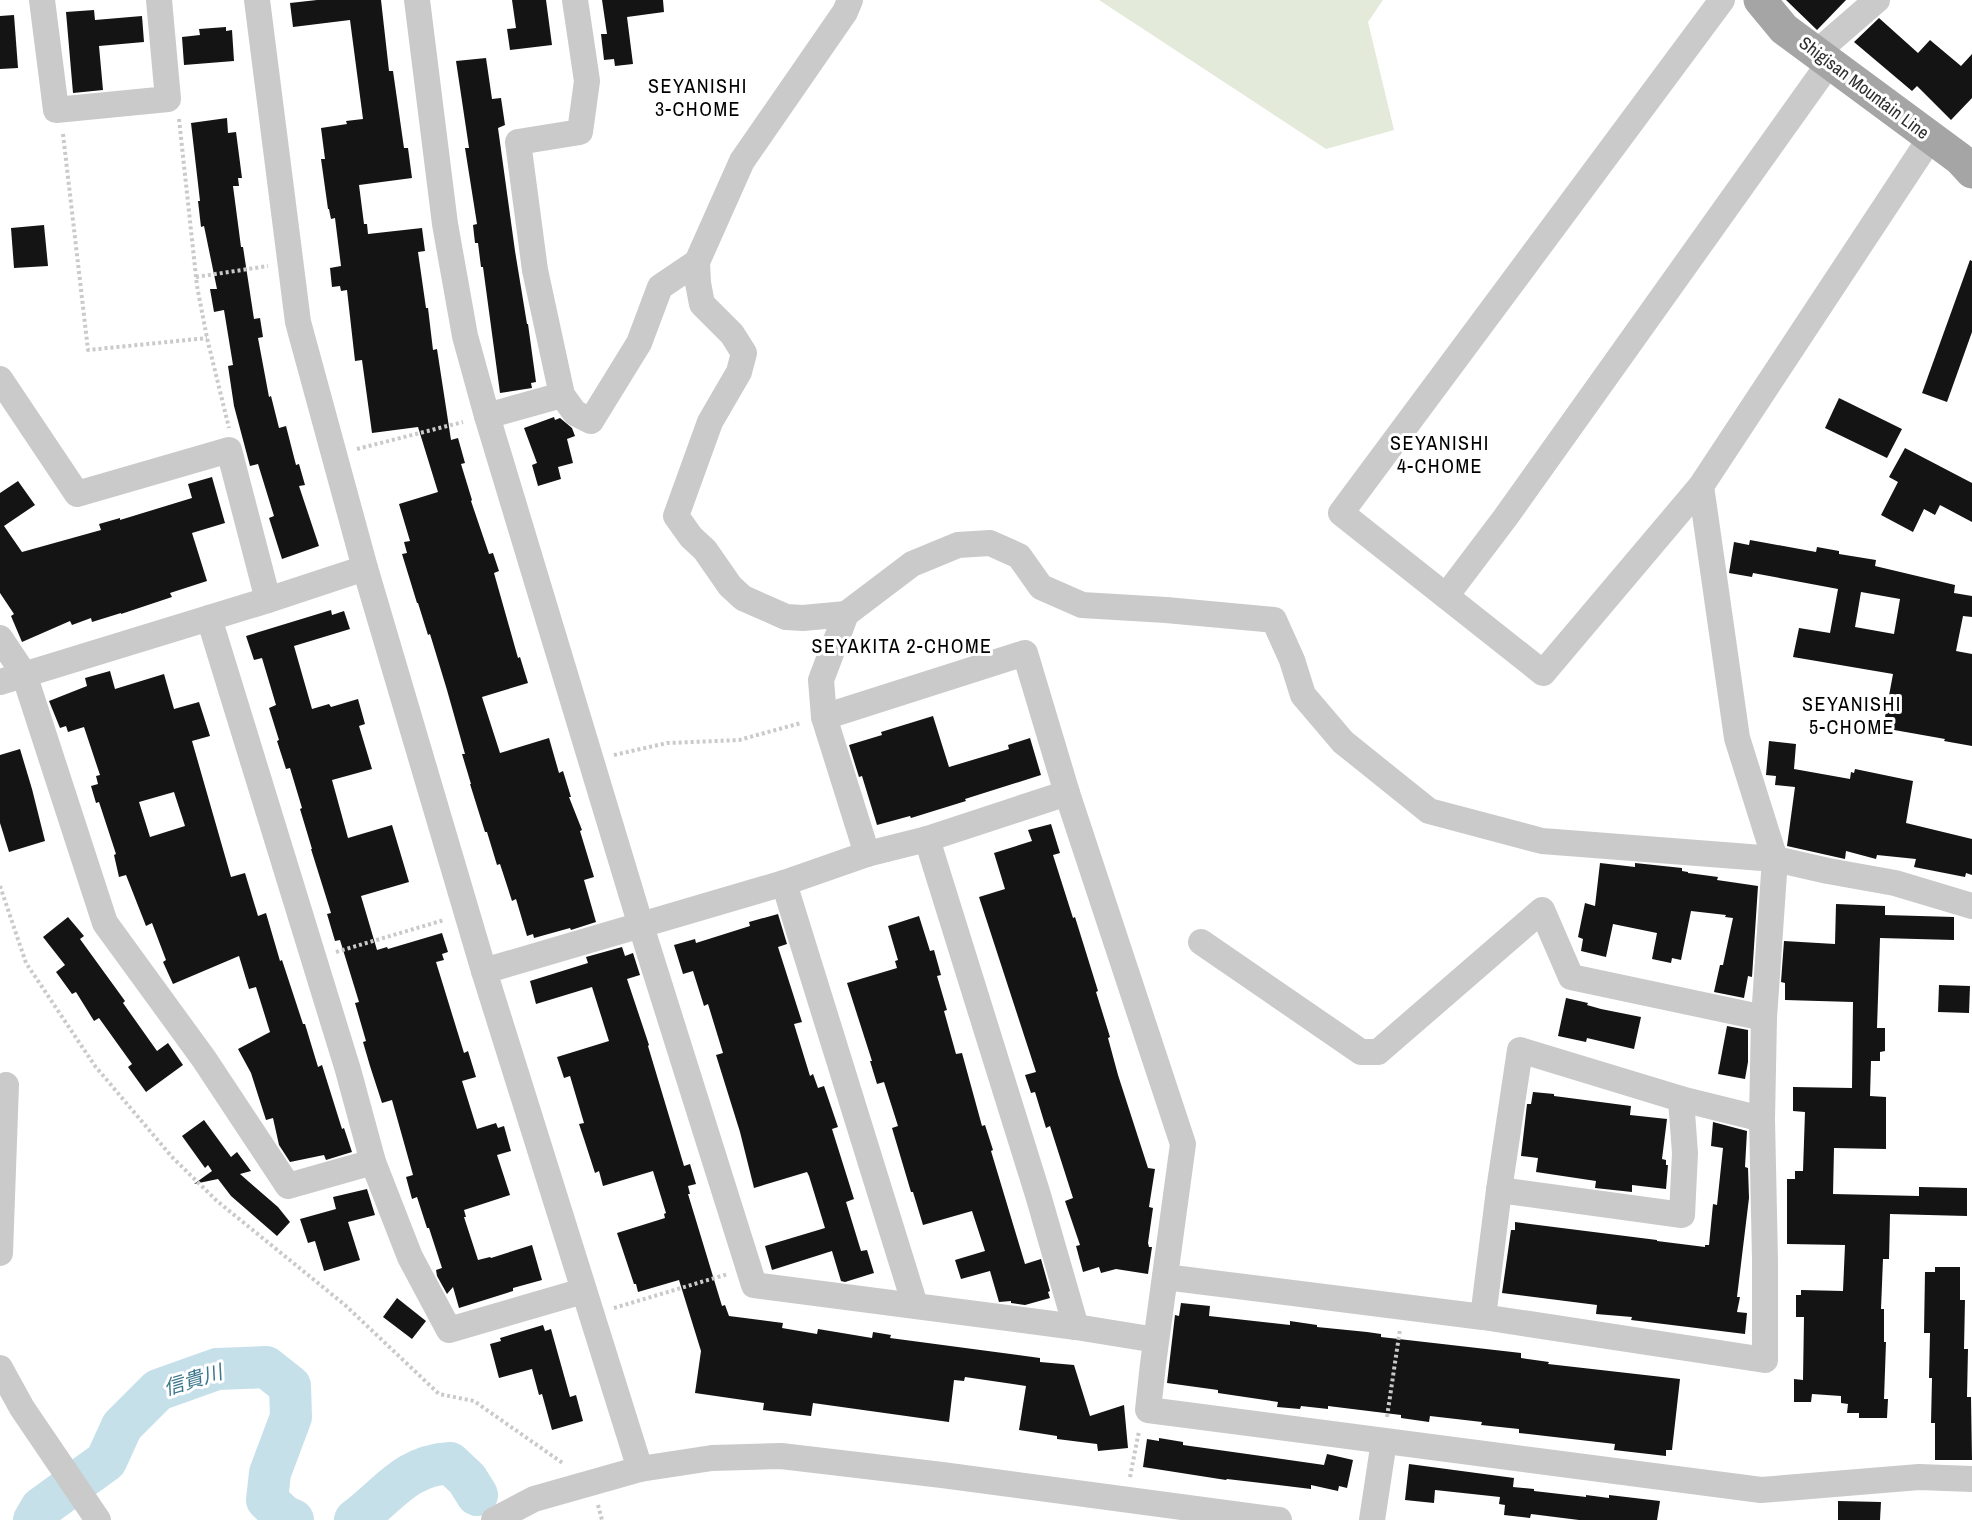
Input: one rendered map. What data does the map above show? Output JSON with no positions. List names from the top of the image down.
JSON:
{
  "streets": {
    "main road": ["Shigisan Mountain Line"]
  },
  "districts": [
    "SEYANISHI 3-CHOME",
    "SEYANISHI 4-CHOME",
    "SEYAKITA 2-CHOME",
    "SEYANISHI 5-CHOME"
  ],
  "water": ["信貴川"]
}
